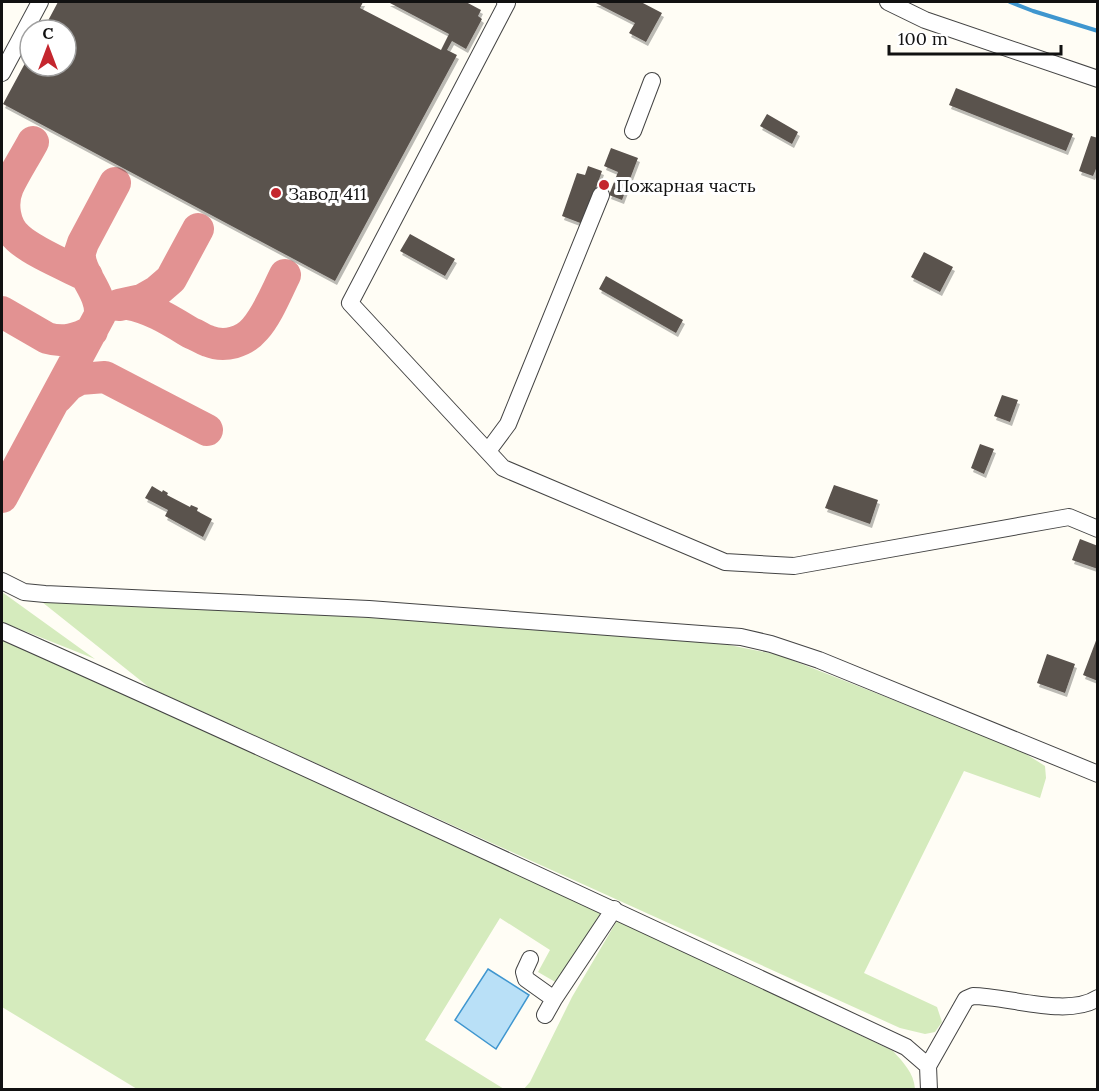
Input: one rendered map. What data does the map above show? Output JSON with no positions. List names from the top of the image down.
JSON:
{
  "places": ["Пожарная часть", "Завод 411"],
  "scale_bar": "100 m",
  "north": "top"
}
